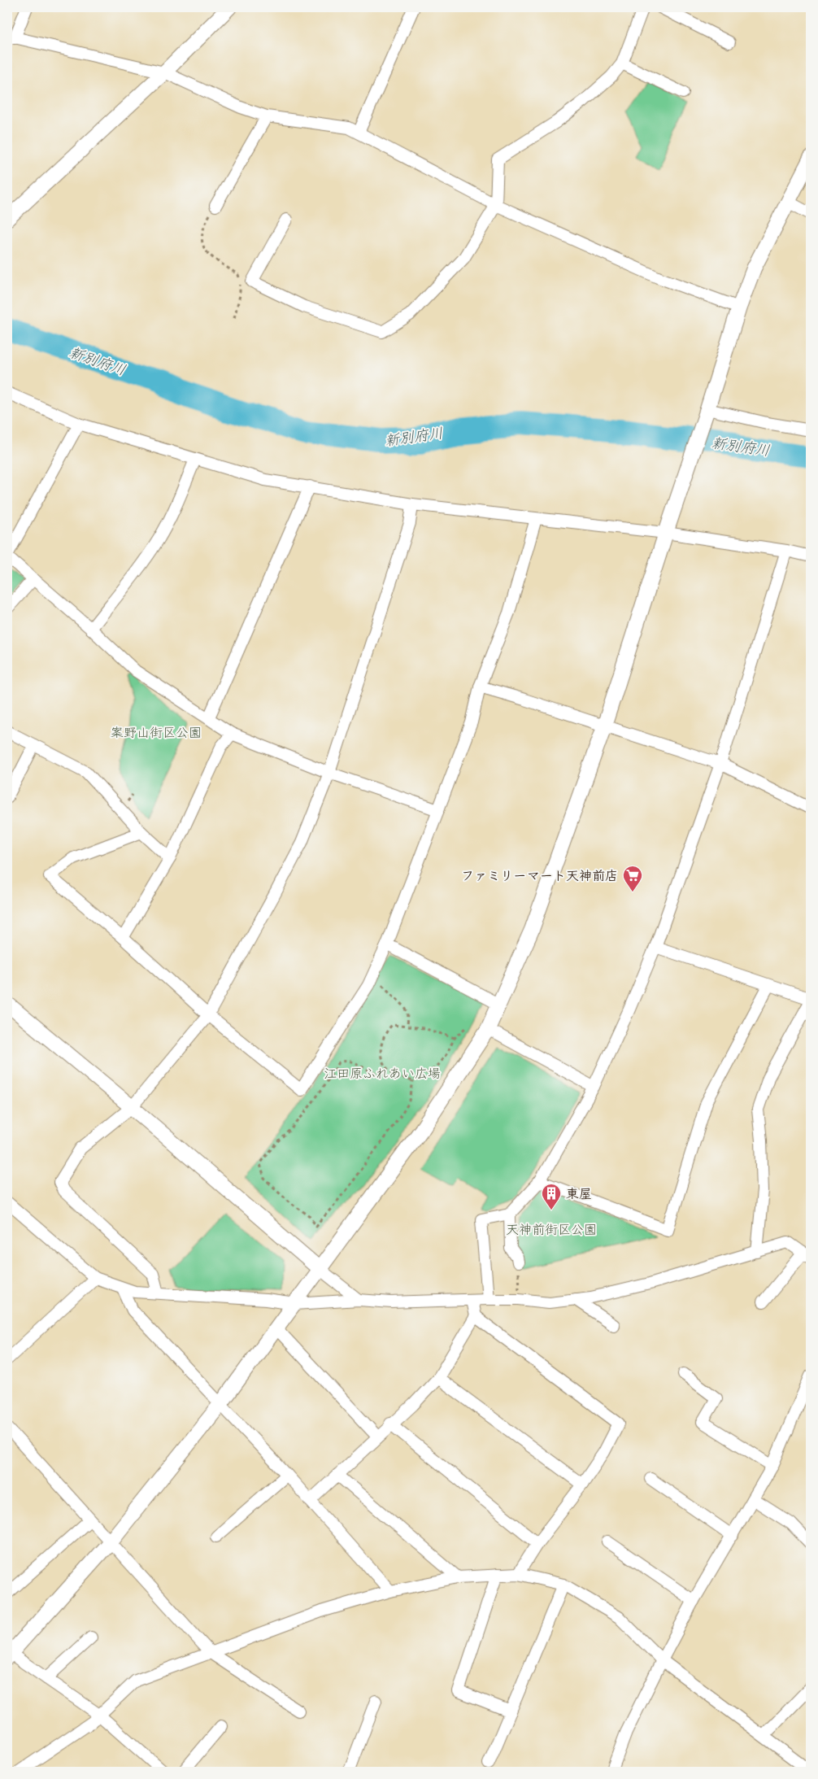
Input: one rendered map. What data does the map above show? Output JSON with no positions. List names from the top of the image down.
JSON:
{
  "water": ["新別府川"],
  "parks": ["案野山街区公園", "江田原ふれあい広場", "天神前街区公園"],
  "places": {
    "supermarket": ["ファミリーマート天神前店"],
    "building": ["東屋"]
  }
}
